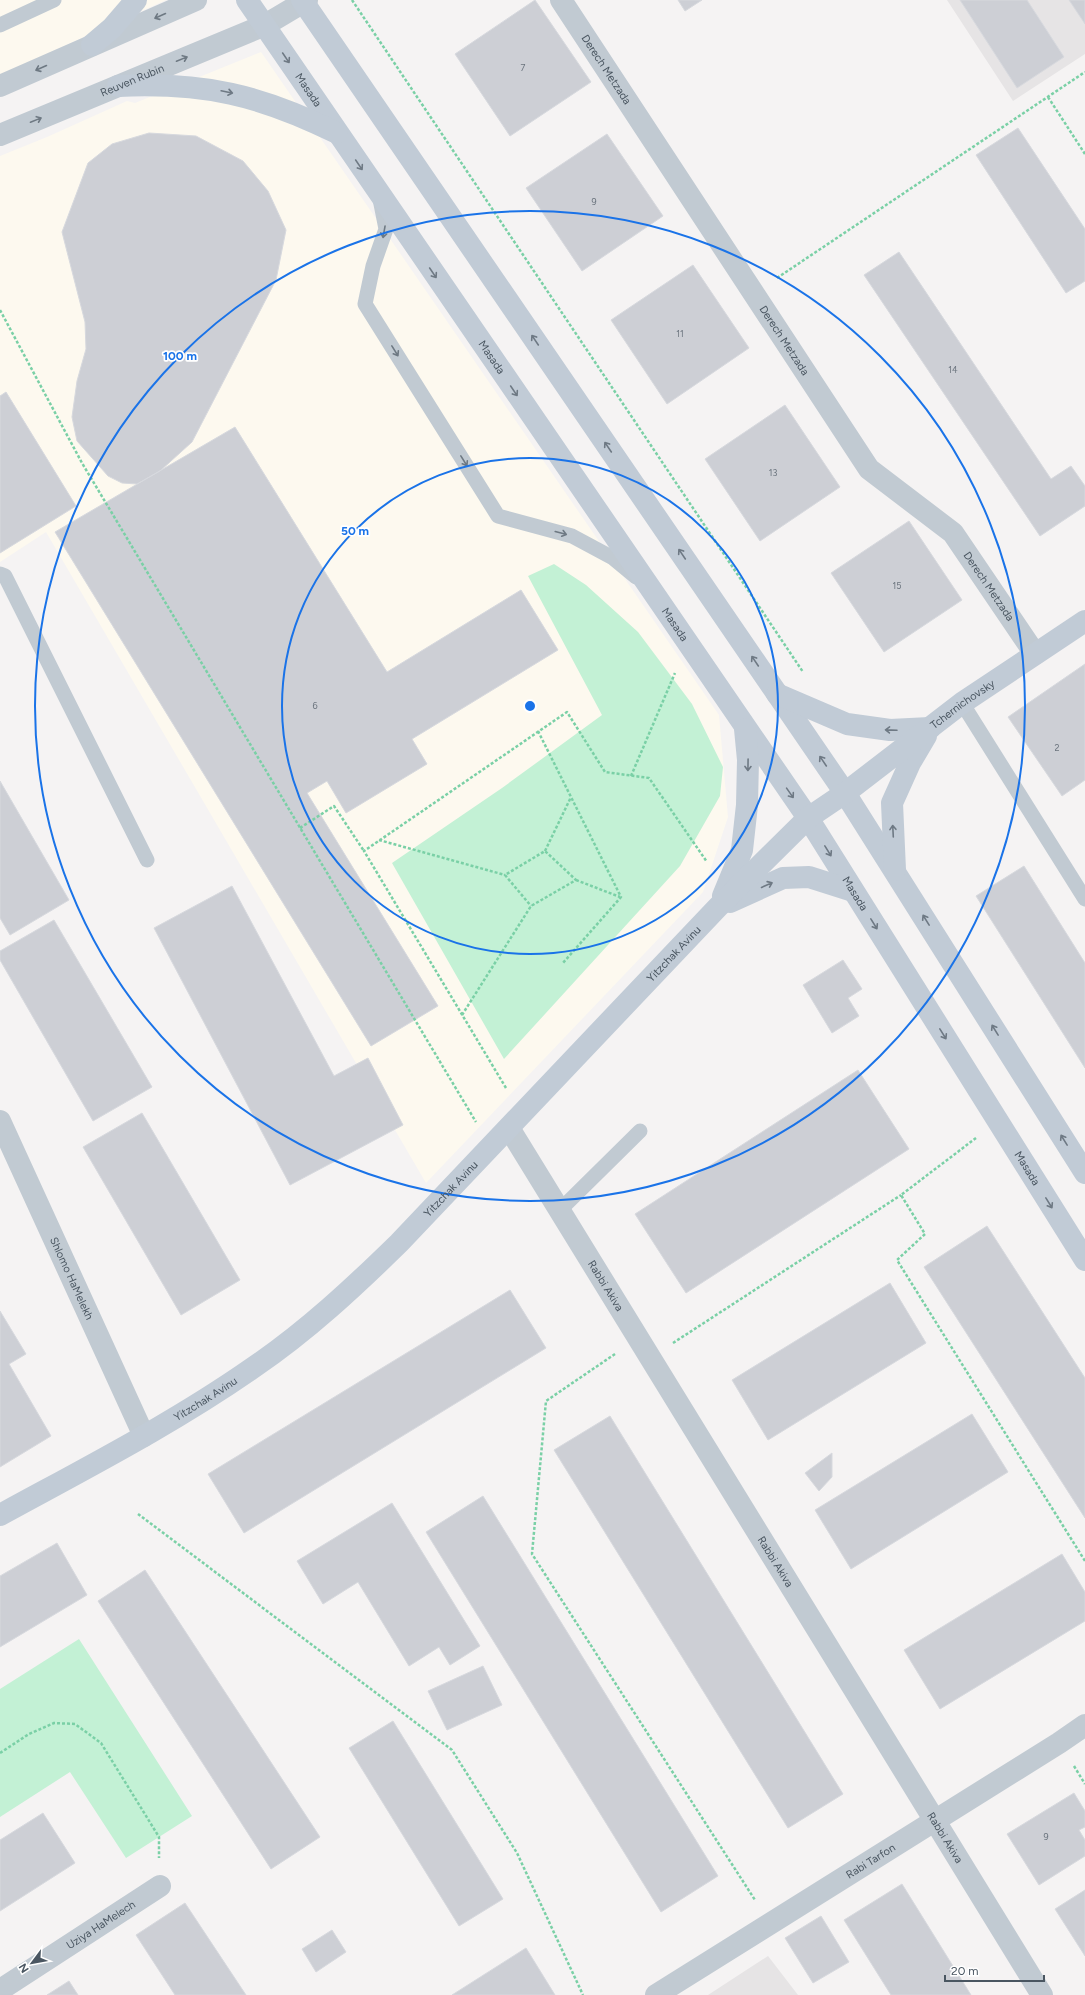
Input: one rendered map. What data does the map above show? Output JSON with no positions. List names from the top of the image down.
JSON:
{
  "streets": {
    "main road": ["Masada", "Tchernichovsky", "Yitzchak Avinu"],
    "street": [
      "Derech Metzada",
      "Reuven Rubin",
      "Shlomo HaMelekh",
      "Rabbi Akiva",
      "Rabi Tarfon",
      "Uziya HaMelech"
    ]
  },
  "crossings": [
    ["Derech Metzada", "Tchernichovsky"],
    ["Reuven Rubin", "Masada"],
    ["Masada", "Yitzchak Avinu"],
    ["Tchernichovsky", "Yitzchak Avinu"],
    ["Yitzchak Avinu", "Shlomo HaMelekh"],
    ["Yitzchak Avinu", "Rabbi Akiva"],
    ["Rabbi Akiva", "Rabi Tarfon"]
  ],
  "house_numbers": [
    "7",
    "9",
    "11",
    "14",
    "13",
    "15",
    "6",
    "2",
    "9"
  ],
  "scale_bar": "20 m",
  "north": "bottom left",
  "rings": ["100 m", "50 m"]
}
